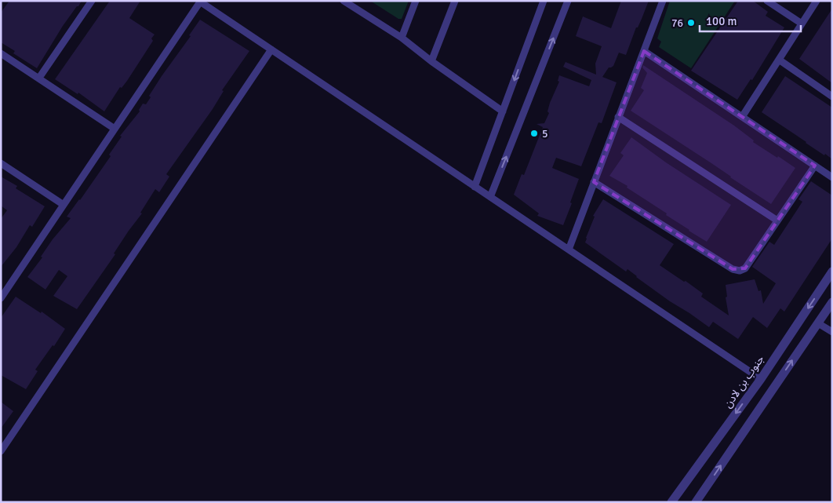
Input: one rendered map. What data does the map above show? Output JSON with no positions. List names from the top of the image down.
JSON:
{
  "streets": {
    "street": ["جنوب بن لادن"]
  },
  "places": ["76", "5"],
  "scale_bar": "100 m"
}
